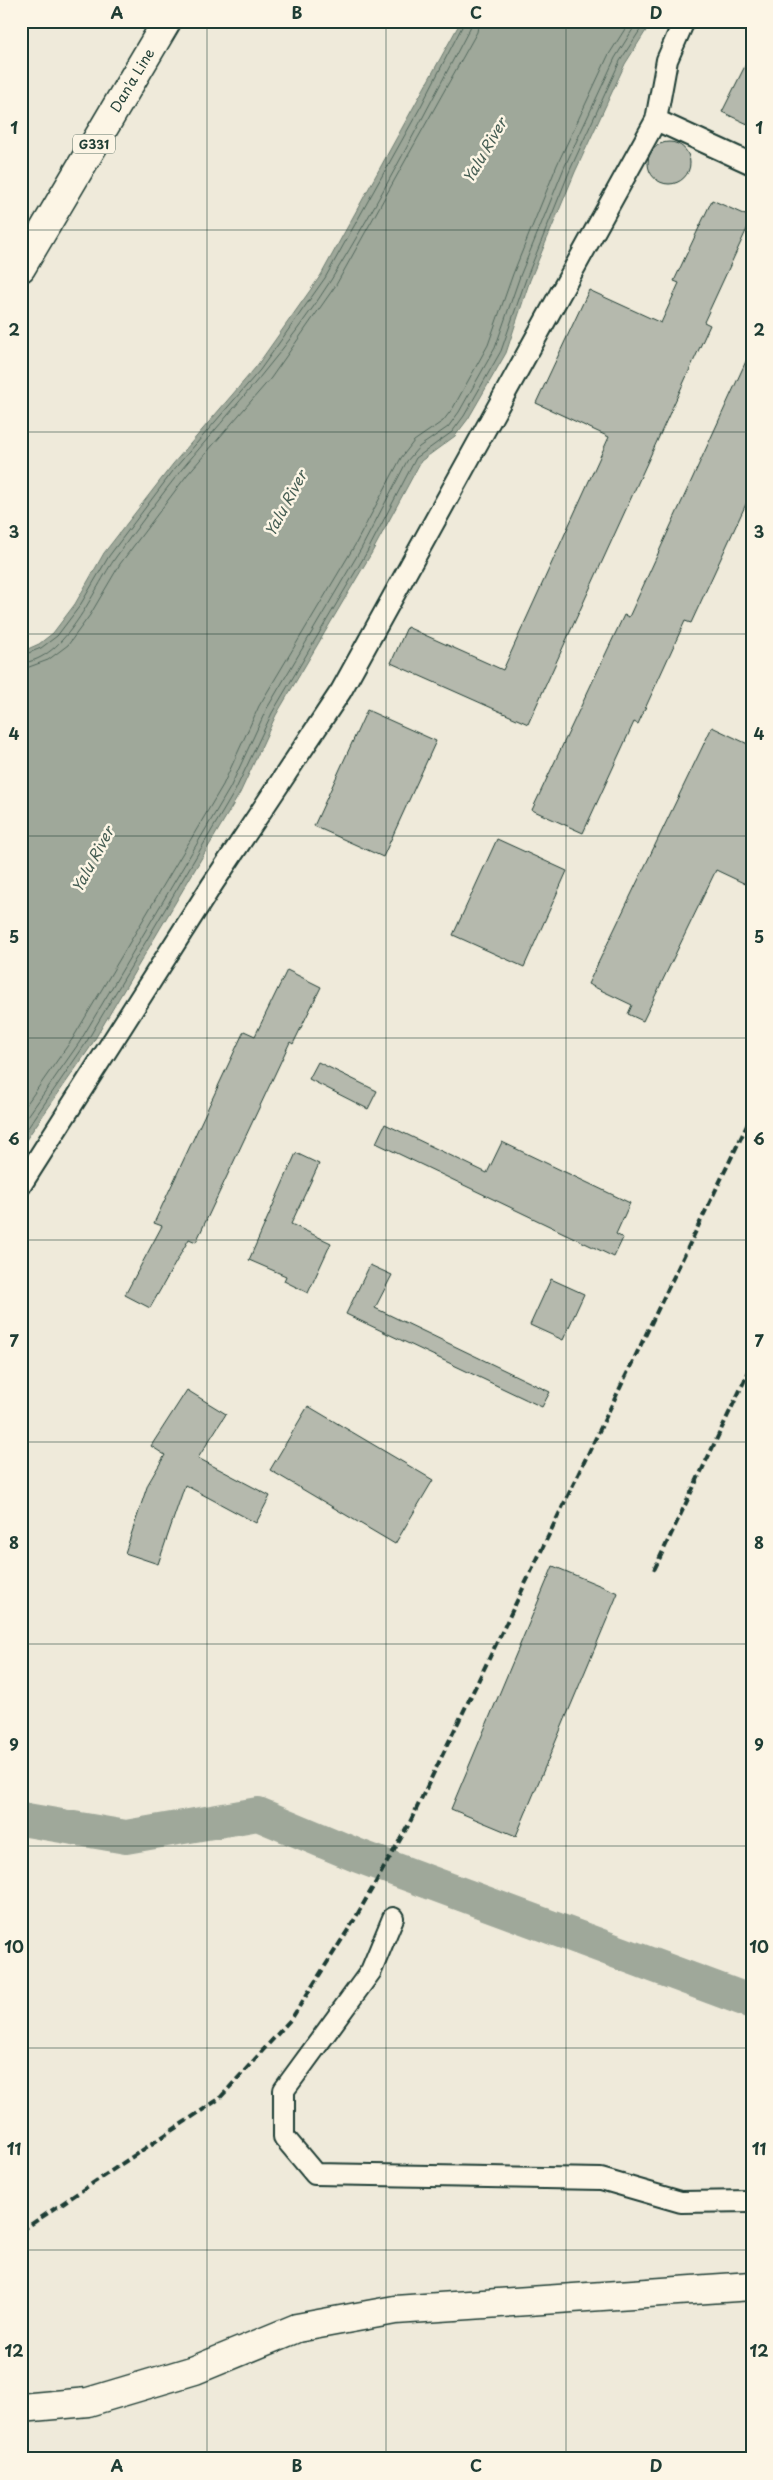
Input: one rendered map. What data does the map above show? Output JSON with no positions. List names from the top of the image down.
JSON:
{
  "streets": {
    "main road": ["Dan'a Line", "G331"]
  },
  "water": ["Yalu River"],
  "grid": {
    "columns": [
      "A",
      "B",
      "C",
      "D"
    ],
    "rows": [
      "1",
      "2",
      "3",
      "4",
      "5",
      "6",
      "7",
      "8",
      "9",
      "10",
      "11",
      "12"
    ]
  }
}
